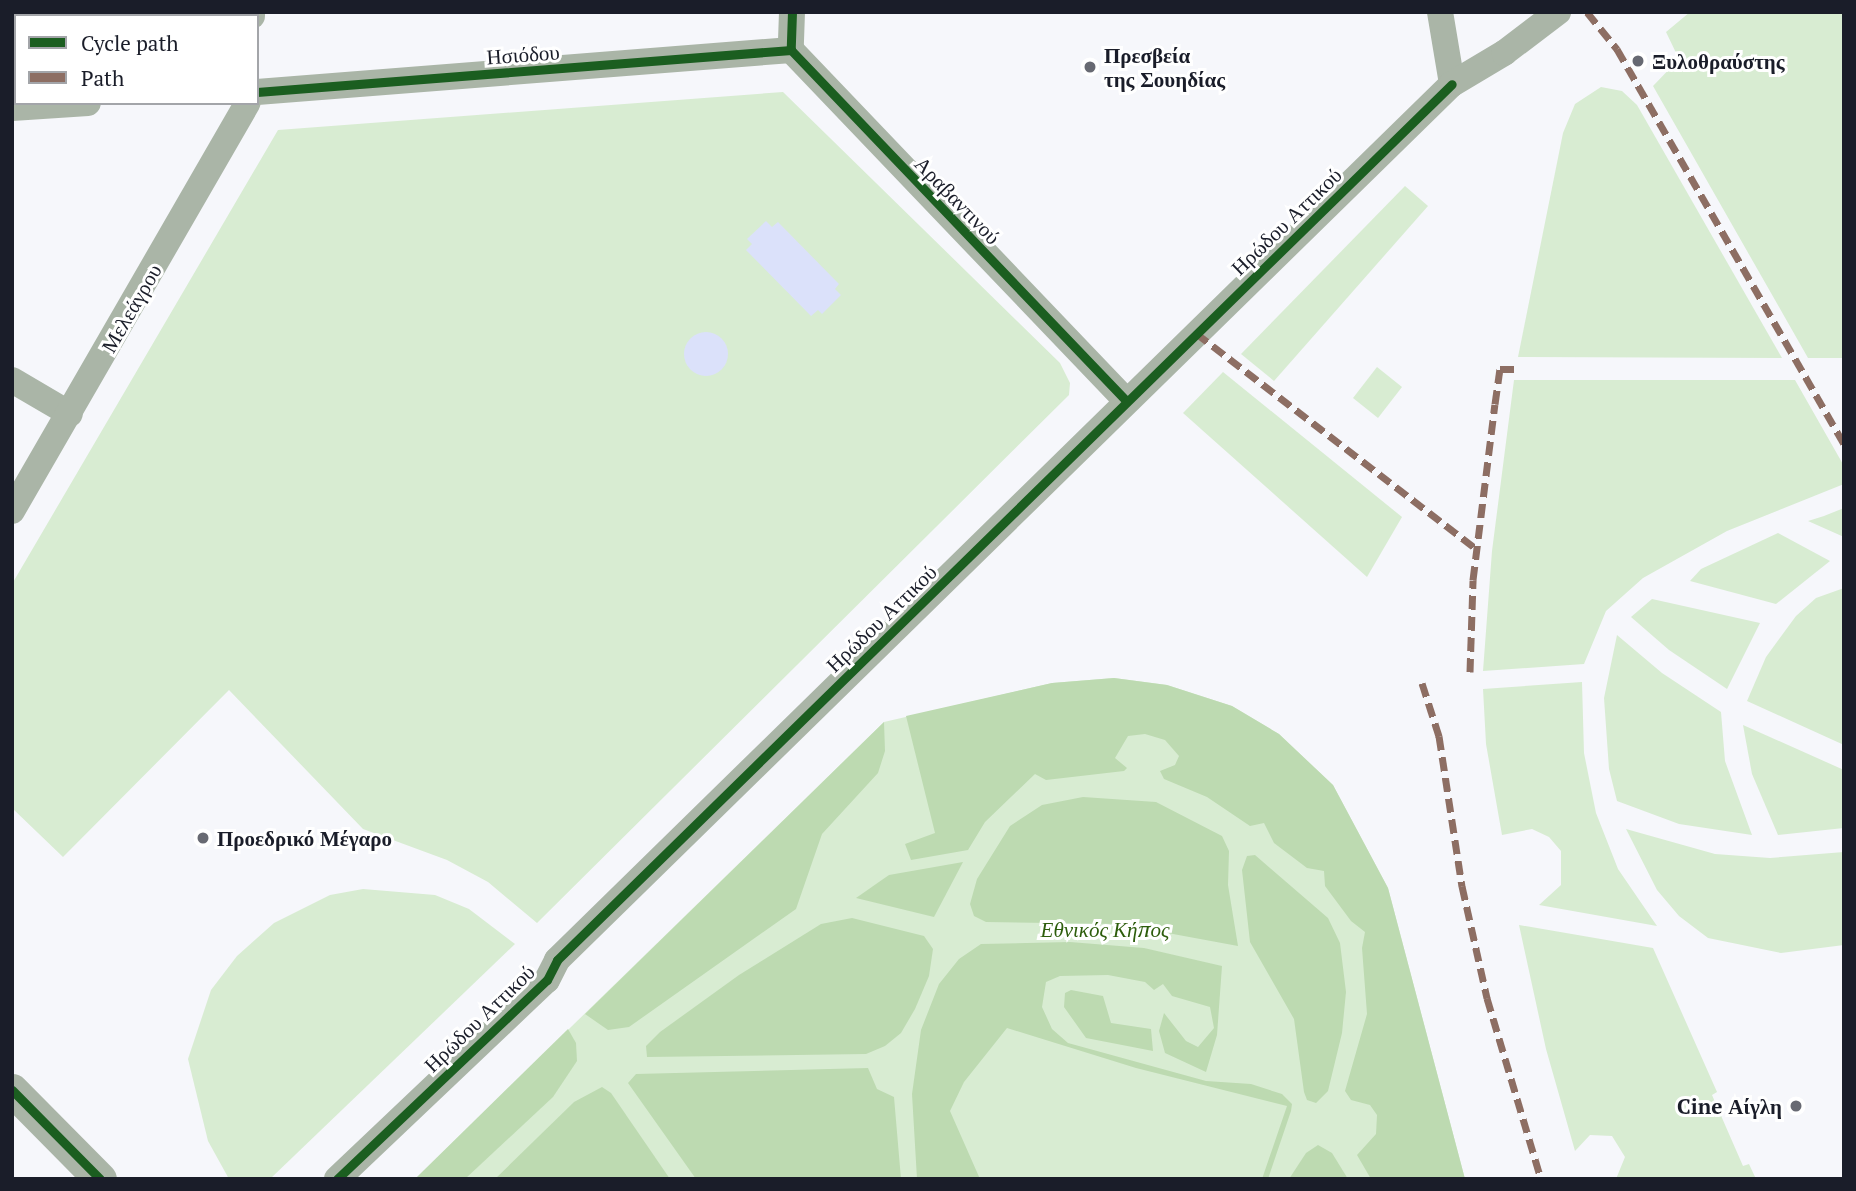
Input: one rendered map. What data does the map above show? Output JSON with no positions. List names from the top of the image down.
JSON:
{
  "streets": {
    "street": [
      "Ησιόδου",
      "Αραβαντινού",
      "Ηρώδου Αττικού",
      "Μελεάγρου"
    ]
  },
  "crossings": [
    ["Ησιόδου", "Αραβαντινού"],
    ["Αραβαντινού", "Ηρώδου Αττικού"]
  ],
  "parks": ["Εθνικός Κήπος"],
  "places": [
    "Ξυλοθραύστης",
    "Πρεσβεία της Σουηδίας",
    "Προεδρικό Μέγαρο",
    "Cine Αίγλη"
  ],
  "legend": ["Cycle path", "Path"]
}
